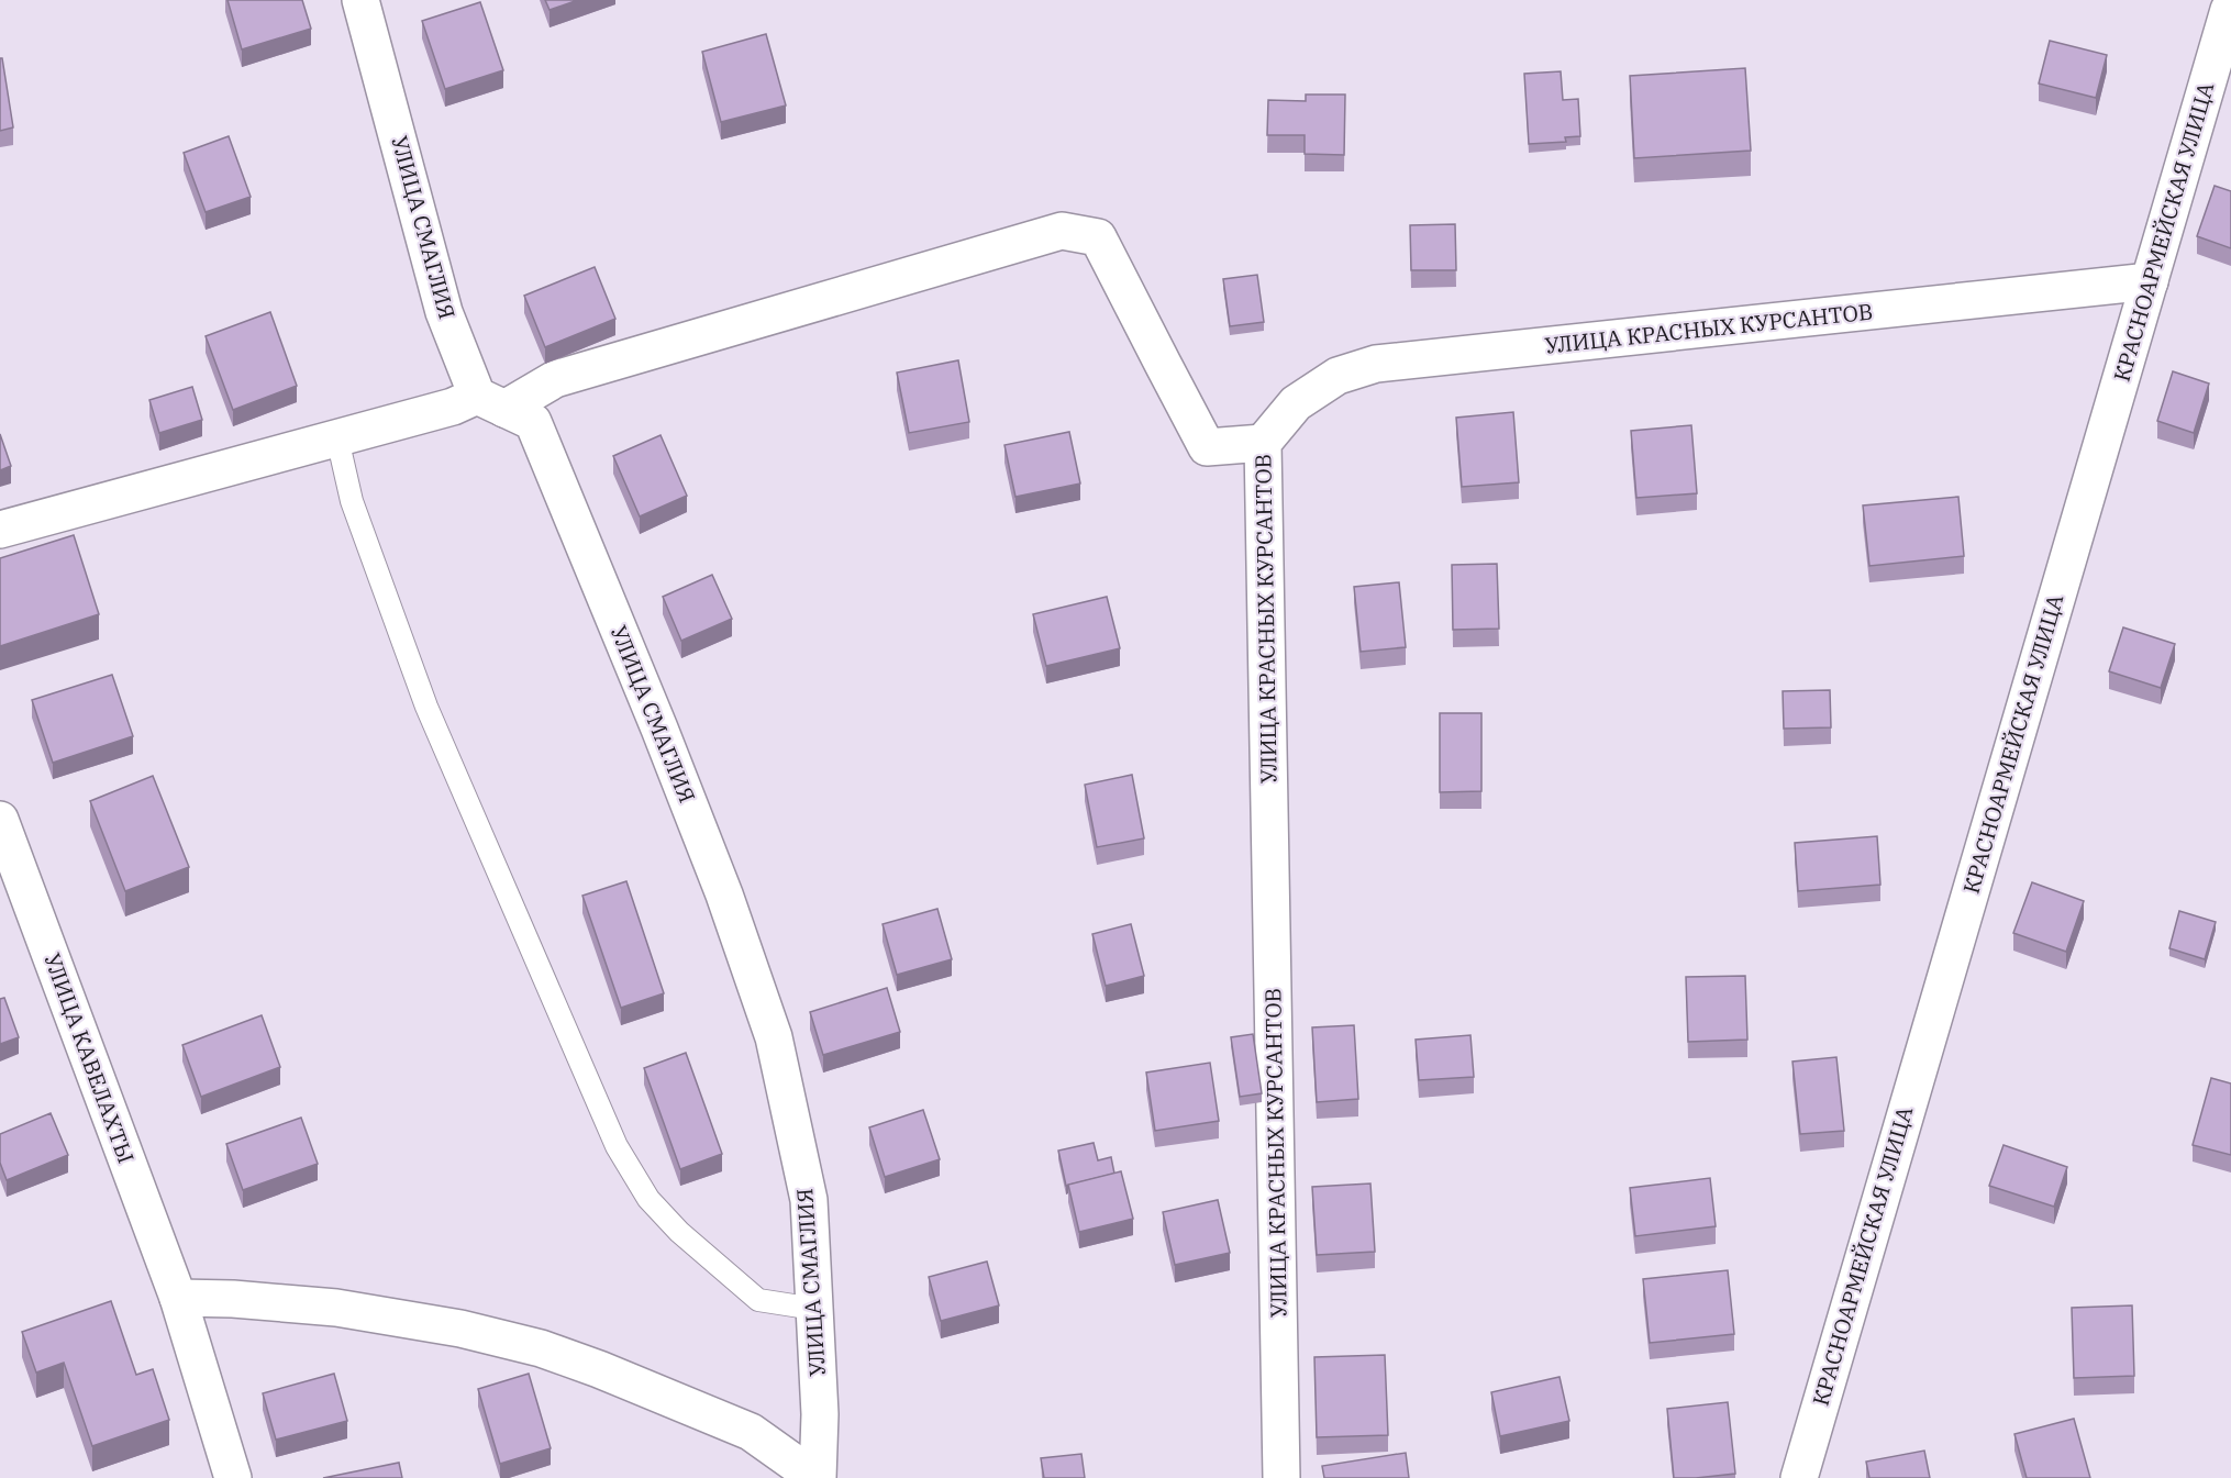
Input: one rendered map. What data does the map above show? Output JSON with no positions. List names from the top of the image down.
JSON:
{
  "streets": {
    "street": [
      "УЛИЦА СМАГЛИЯ",
      "КРАСНОАРМЕЙСКАЯ УЛИЦА",
      "УЛИЦА КРАСНЫХ КУРСАНТОВ",
      "УЛИЦА КАВЕЛАХТЫ"
    ]
  },
  "crossings": [
    ["КРАСНОАРМЕЙСКАЯ УЛИЦА", "УЛИЦА КРАСНЫХ КУРСАНТОВ"]
  ]
}
